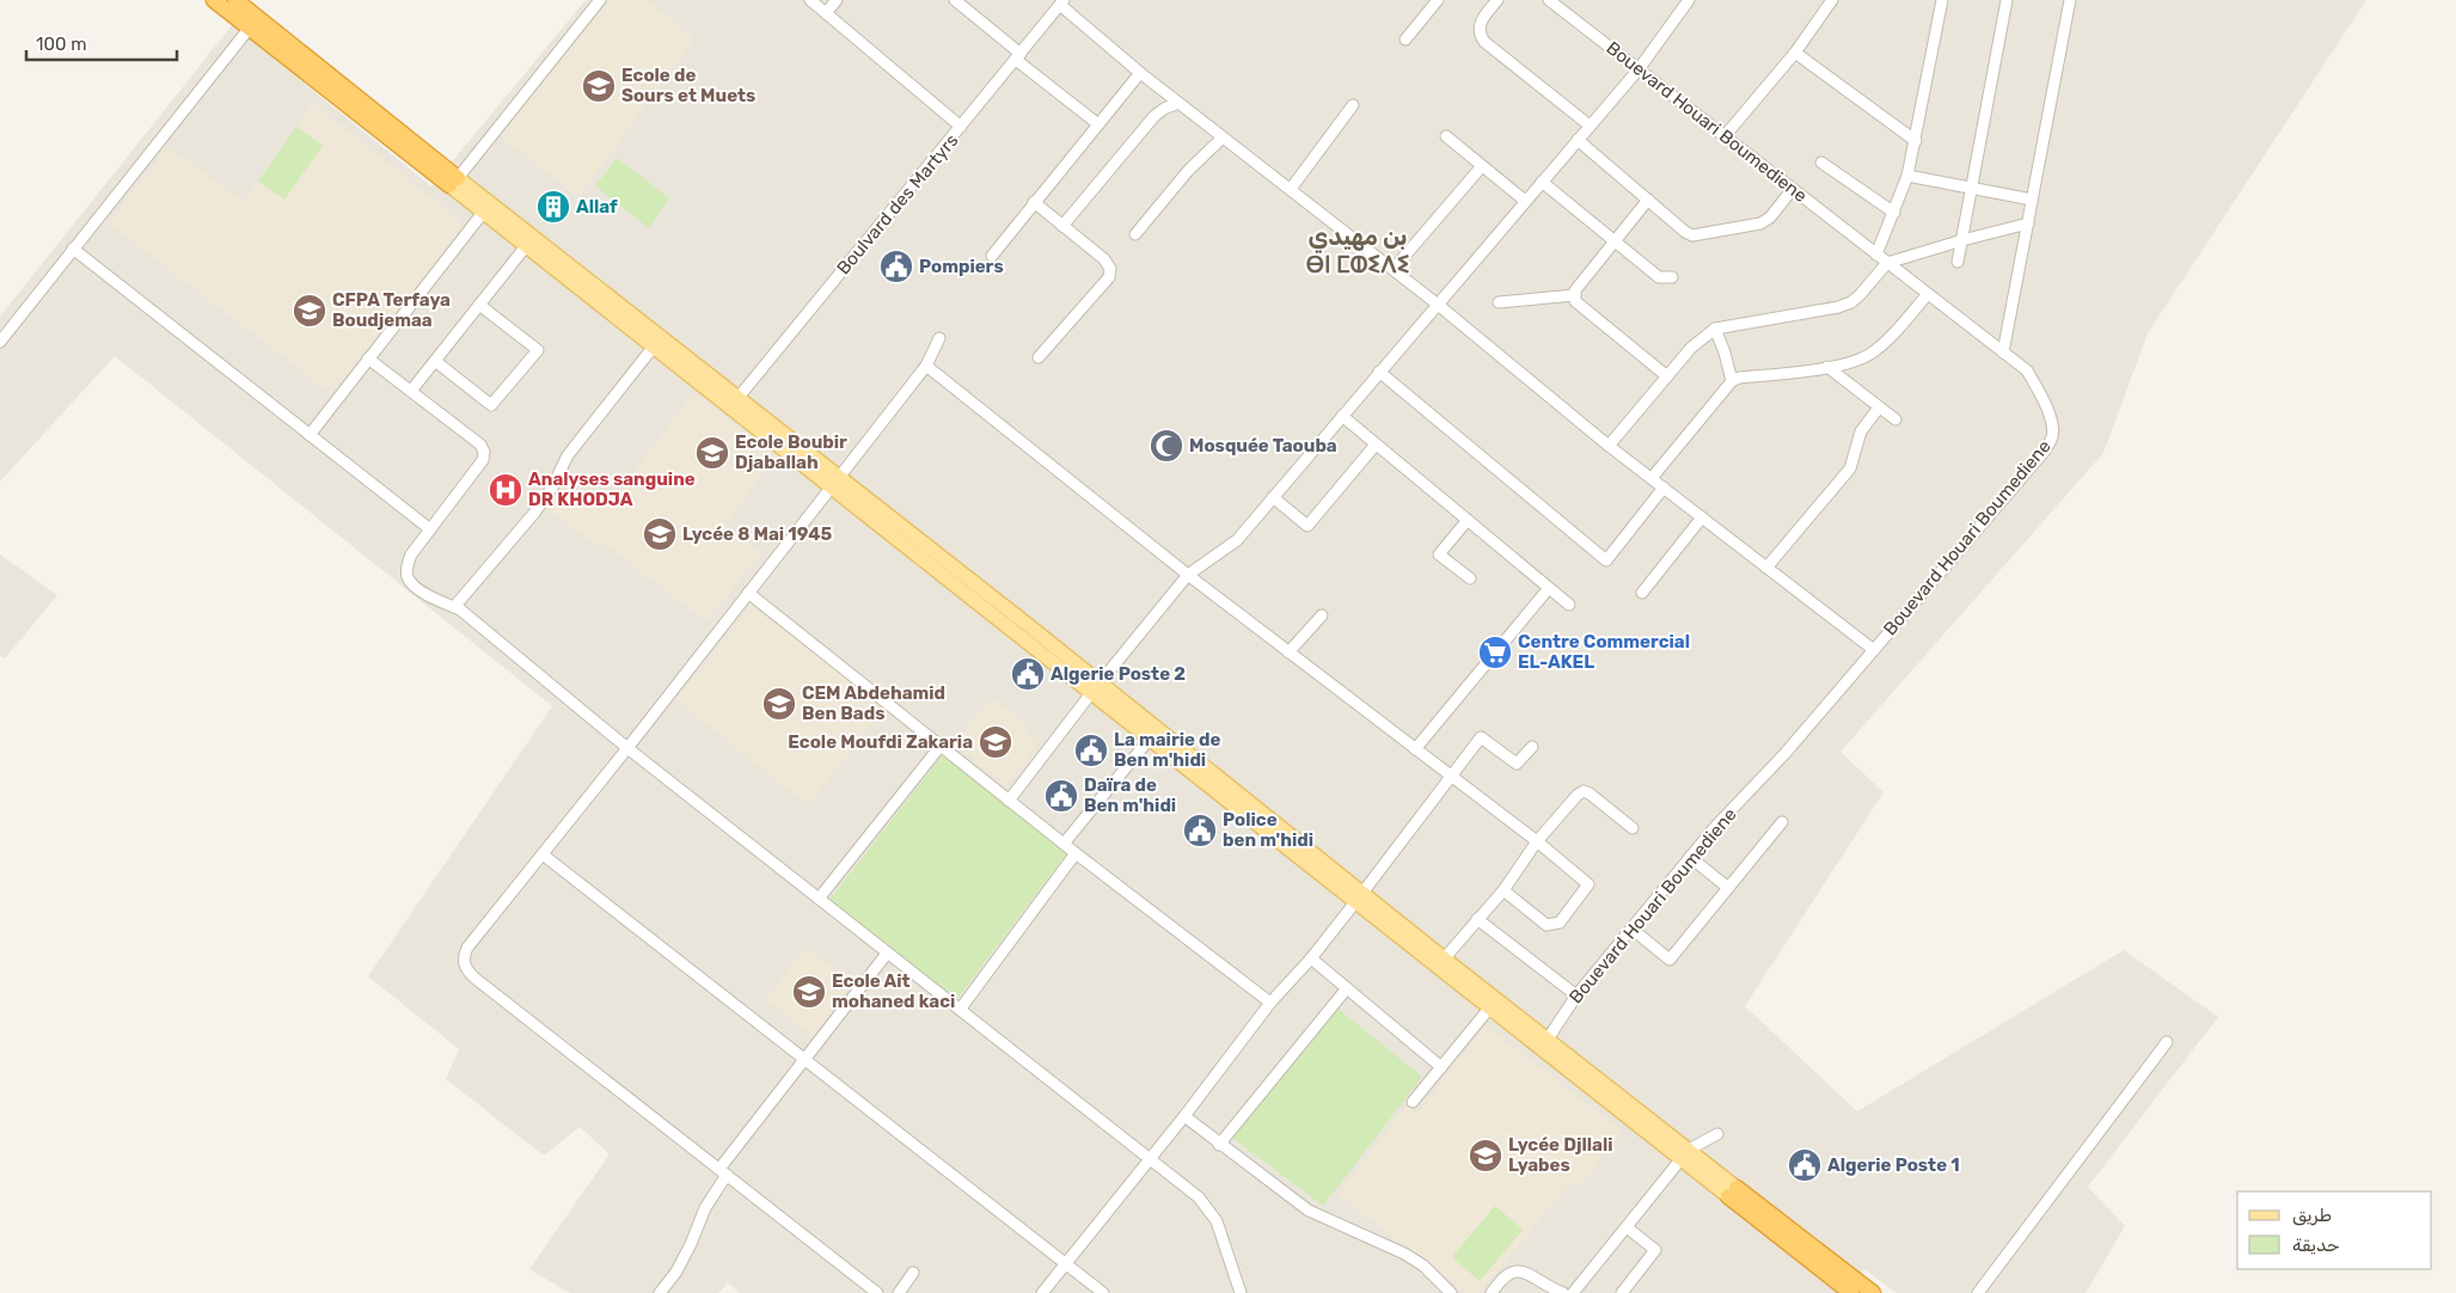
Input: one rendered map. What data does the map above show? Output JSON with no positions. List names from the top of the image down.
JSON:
{
  "streets": {
    "street": ["Bouevard Houari Boumediene", "Boulvard des Martyrs"]
  },
  "districts": ["بن مهيدي ⴱⵏ ⵎⵀⵉⴷⵉ"],
  "places": {
    "school or university": [
      "Ecole de Sours et Muets",
      "CFPA Terfaya Boudjemaa",
      "Ecole Boubir Djaballah",
      "Lycée 8 Mai 1945",
      "CEM Abdehamid Ben Bads",
      "Ecole Moufdi Zakaria",
      "Ecole Ait mohaned kaci",
      "Lycée Djllali Lyabes"
    ],
    "building": ["Allaf"],
    "public building": [
      "Pompiers",
      "Algerie Poste 2",
      "La mairie de Ben m'hidi",
      "Daïra de Ben m'hidi",
      "Police ben m'hidi",
      "Algerie Poste 1"
    ],
    "mosque": ["Mosquée Taouba"],
    "hospital": ["Analyses sanguine DR KHODJA"],
    "supermarket": ["Centre Commercial EL-AKEL"]
  },
  "legend": ["طريق", "حديقة"],
  "scale_bar": "100 m"
}
